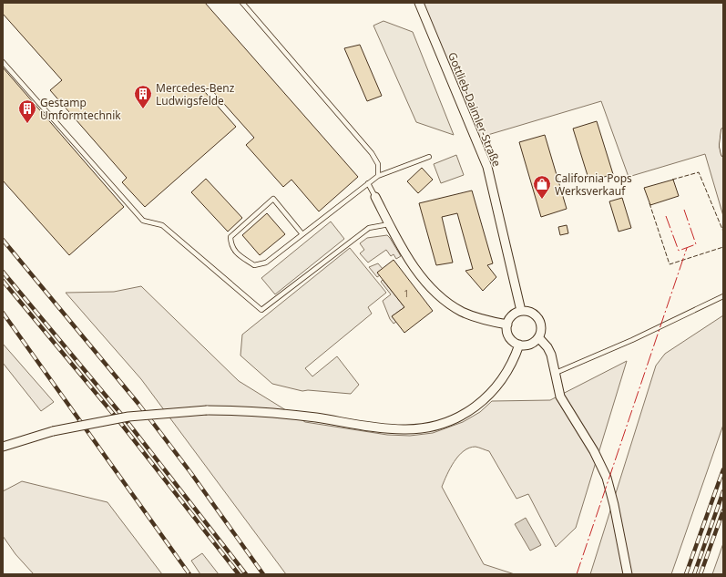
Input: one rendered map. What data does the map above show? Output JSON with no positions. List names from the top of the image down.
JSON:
{
  "streets": {
    "street": ["Gottlieb-Daimler-Straße"]
  },
  "places": {
    "building": ["Mercedes-Benz Ludwigsfelde", "Gestamp Umformtechnik"],
    "shop": ["California Pops Werksverkauf"]
  },
  "house_numbers": ["1"]
}
